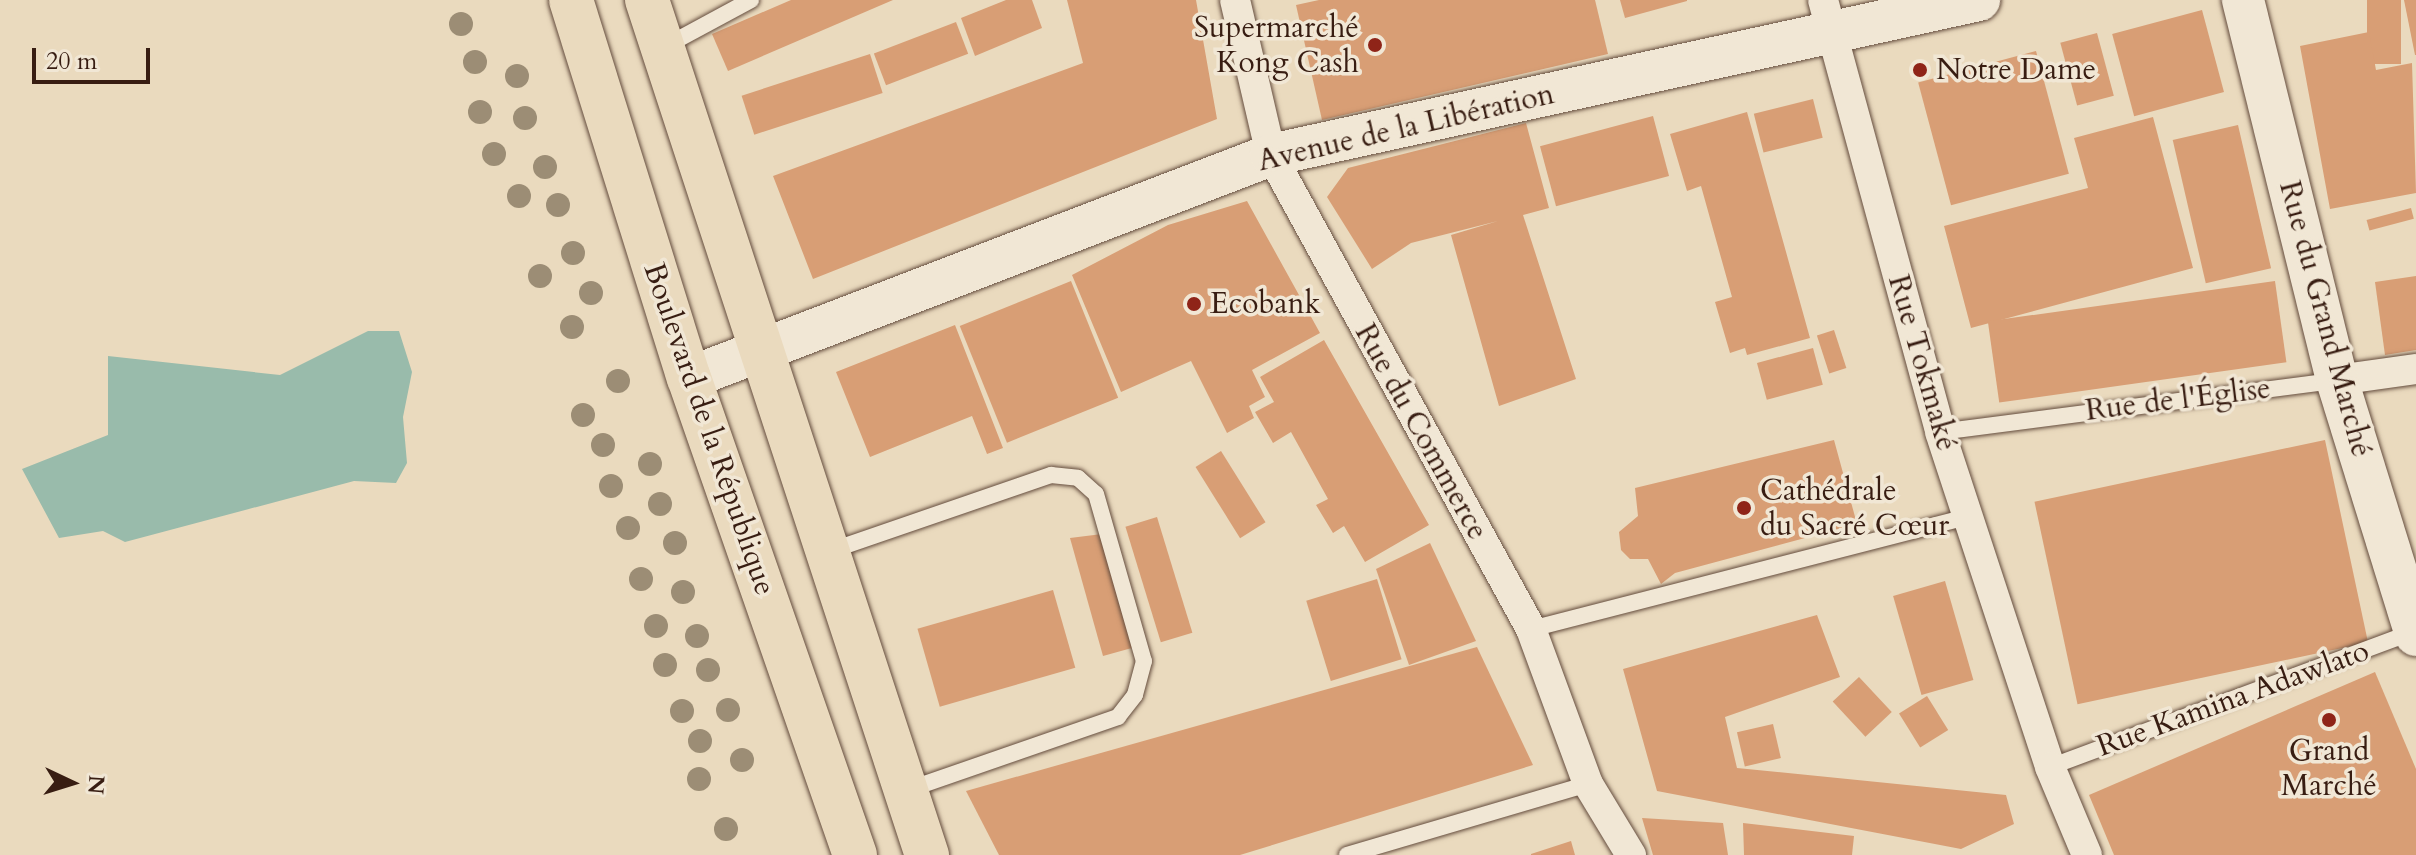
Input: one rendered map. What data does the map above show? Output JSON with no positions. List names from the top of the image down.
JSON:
{
  "streets": {
    "highway": ["Boulevard de la République"],
    "main road": ["Avenue de la Libération", "Rue du Grand Marché"],
    "street": ["Rue Tokmaké", "Rue de l'Église", "Rue du Commerce"],
    "lane": ["Rue Kamina Adawlato"]
  },
  "crossings": [
    ["Avenue de la Libération", "Rue Tokmaké"],
    ["Avenue de la Libération", "Boulevard de la République"],
    ["Avenue de la Libération", "Rue du Commerce"],
    ["Rue du Grand Marché", "Rue de l'Église"],
    ["Rue du Grand Marché", "Rue Kamina Adawlato"],
    ["Rue Tokmaké", "Rue de l'Église"],
    ["Rue Tokmaké", "Rue Kamina Adawlato"]
  ],
  "places": [
    "Supermarché Kong Cash",
    "Notre Dame",
    "Ecobank",
    "Cathédrale du Sacré Cœur",
    "Grand Marché"
  ],
  "scale_bar": "20 m",
  "north": "right"
}
